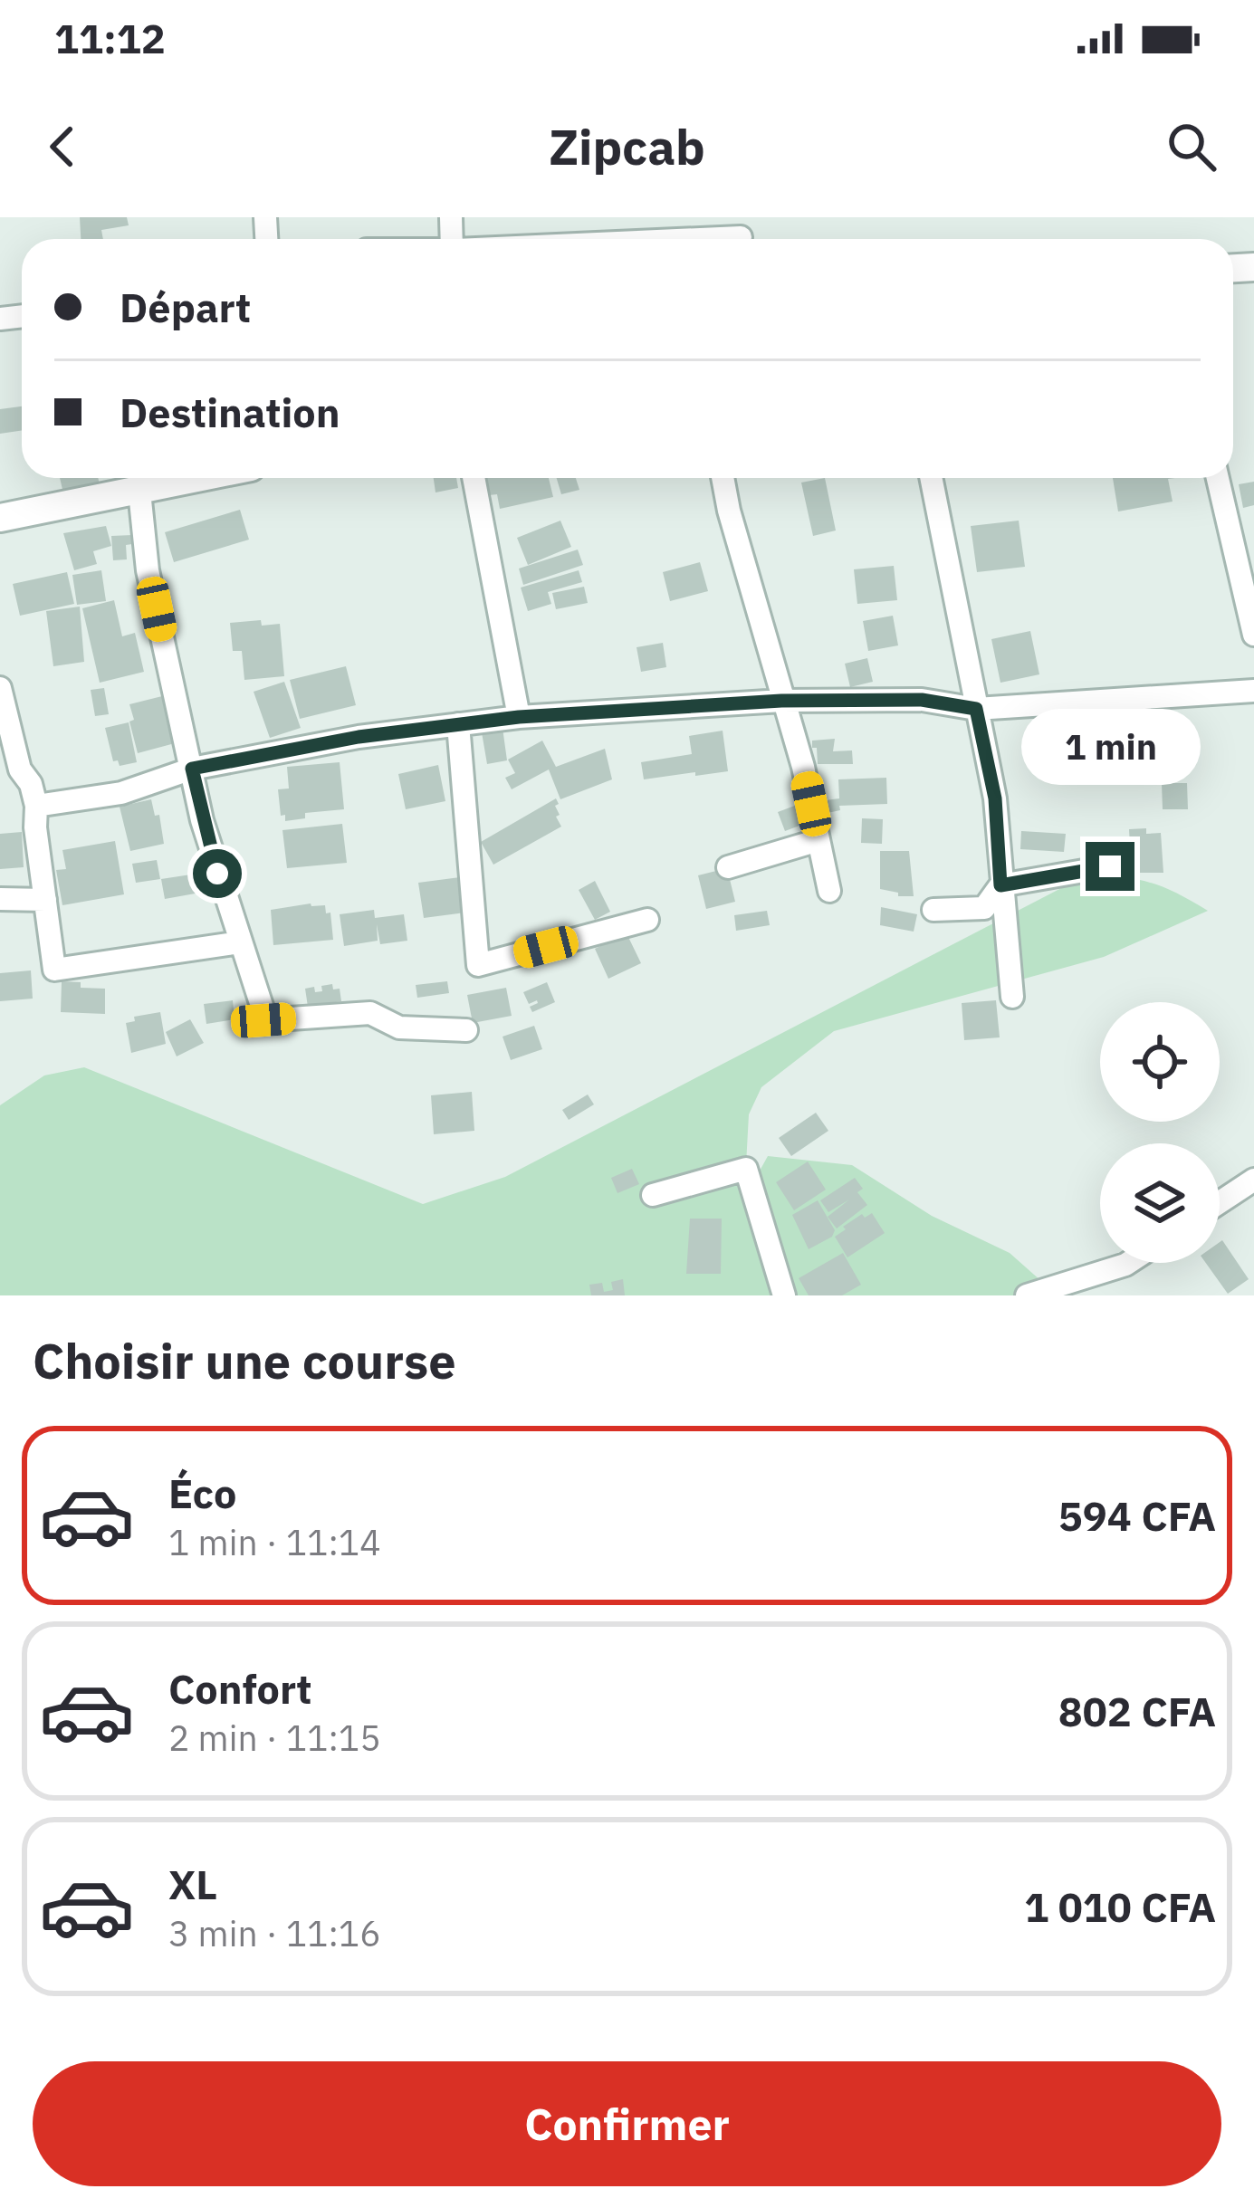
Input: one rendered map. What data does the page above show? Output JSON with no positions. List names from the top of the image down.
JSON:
{
  "page": {
    "status": "11:12",
    "header": "Zipcab",
    "banner": ["Départ", "Destination"],
    "bubble": "1 min",
    "heading": "Choisir une course",
    "list": [
      {
        "name": "Éco",
        "note": "1 min · 11:14",
        "value": "594 CFA"
      },
      {
        "name": "Confort",
        "note": "2 min · 11:15",
        "value": "802 CFA"
      },
      {
        "name": "XL",
        "note": "3 min · 11:16",
        "value": "1 010 CFA"
      }
    ],
    "buttons": "Confirmer"
  }
}
